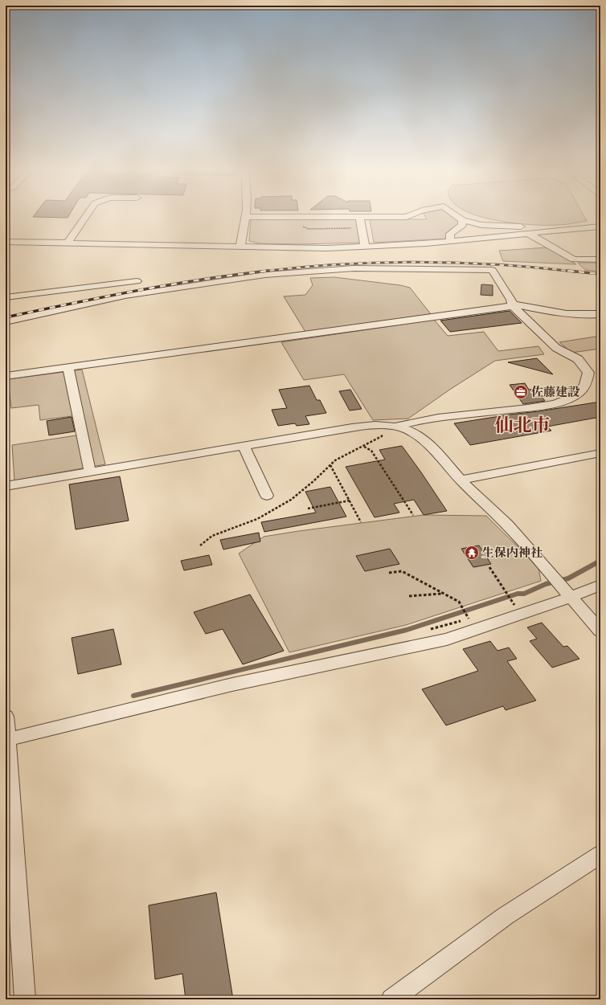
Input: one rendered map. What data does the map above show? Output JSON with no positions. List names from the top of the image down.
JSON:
{
  "districts": ["仙北市"],
  "places": {
    "office": ["佐藤建設"],
    "temple": ["生保内神社"]
  }
}
